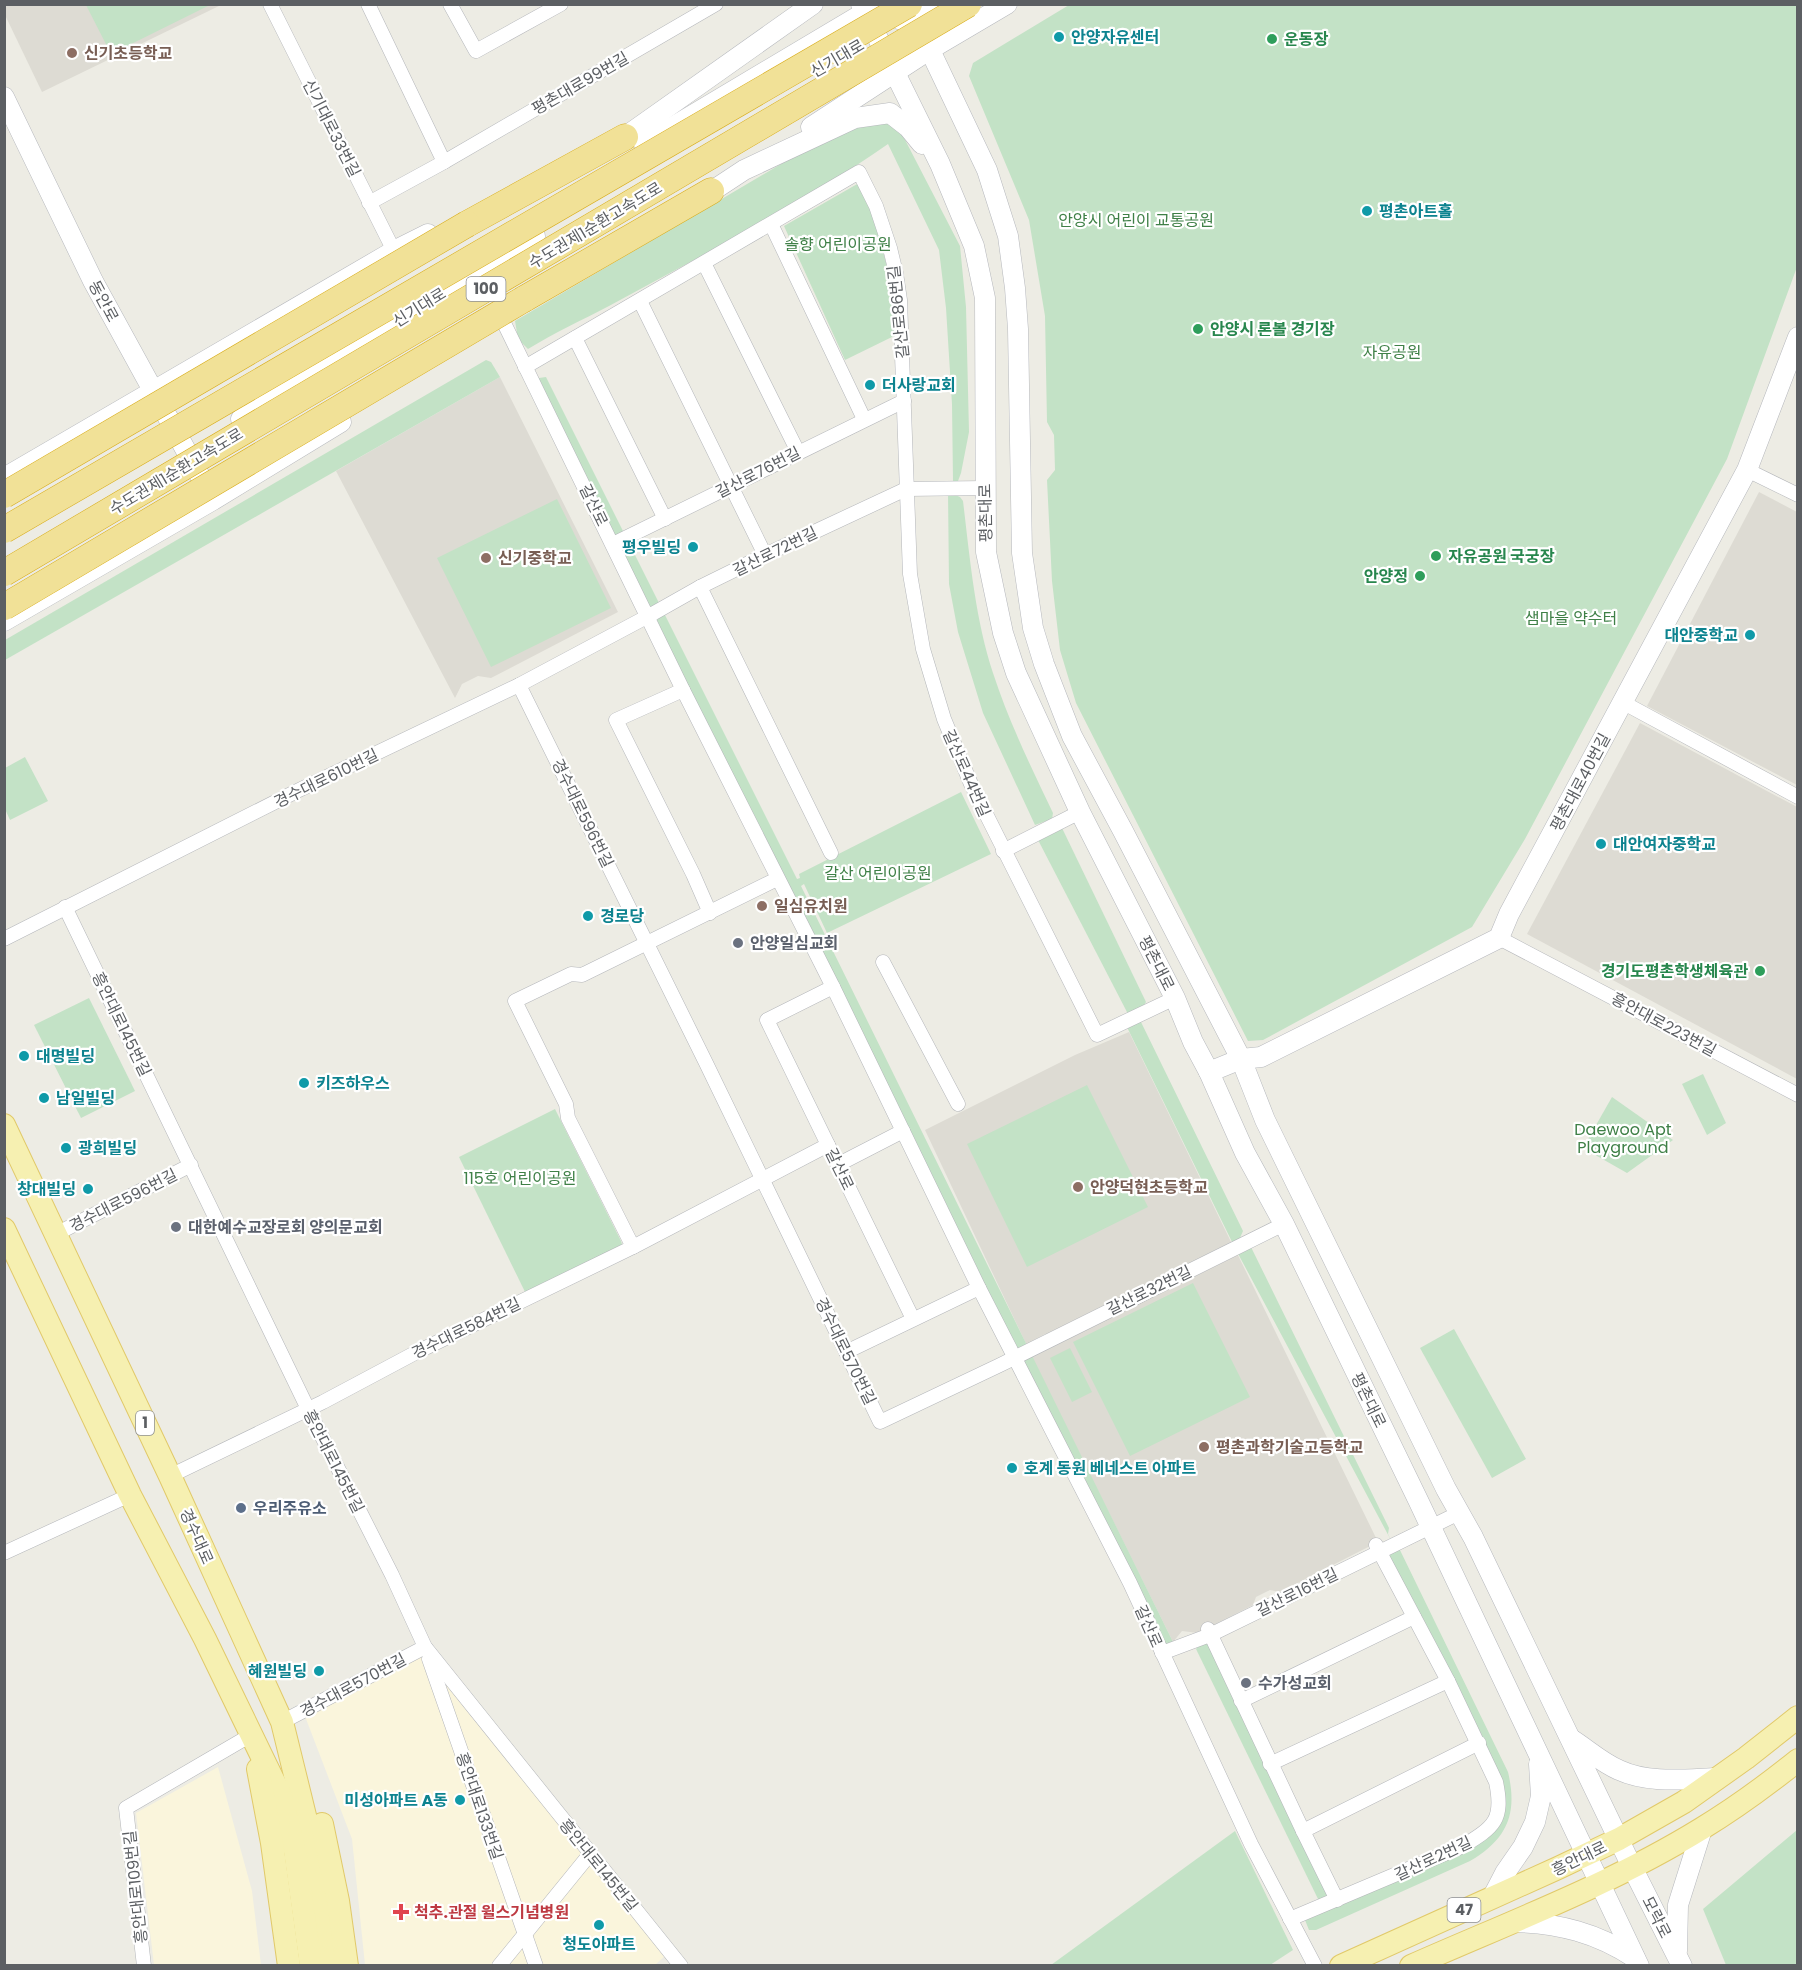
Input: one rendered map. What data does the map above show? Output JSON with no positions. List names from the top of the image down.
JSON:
{
  "streets": {
    "highway": ["수도권제1순환고속도로", "100"],
    "main road": [
      "1",
      "경수대로",
      "흥안대로",
      "47"
    ],
    "street": [
      "신기대로",
      "평촌대로99번길",
      "신기대로33번길",
      "동안로",
      "갈산로86번길",
      "갈산로76번길",
      "갈산로",
      "평촌대로",
      "갈산로72번길",
      "갈산로44번길",
      "경수대로610번길",
      "평촌대로40번길",
      "경수대로596번길",
      "흥안대로145번길",
      "흥안대로223번길",
      "갈산로32번길",
      "경수대로584번길",
      "경수대로570번길",
      "갈산로16번길",
      "흥안대로133번길",
      "갈산로2번길",
      "흥안대로109번길",
      "모락로"
    ]
  },
  "crossings": [
    ["신기대로", "수도권제1순환고속도로"],
    ["신기대로", "동안로"],
    ["신기대로", "평촌대로"],
    ["평촌대로99번길", "신기대로33번길"],
    ["수도권제1순환고속도로", "평촌대로"],
    ["갈산로86번길", "갈산로76번길"],
    ["갈산로86번길", "갈산로"],
    ["갈산로86번길", "갈산로72번길"],
    ["갈산로86번길", "갈산로44번길"],
    ["갈산로76번길", "갈산로"],
    ["갈산로", "갈산로72번길"],
    ["갈산로", "경수대로610번길"],
    ["갈산로", "갈산로32번길"],
    ["갈산로", "경수대로584번길"],
    ["갈산로", "경수대로570번길"],
    ["갈산로", "갈산로16번길"],
    ["갈산로", "갈산로2번길"],
    ["평촌대로", "갈산로44번길"],
    ["평촌대로", "갈산로32번길"],
    ["평촌대로", "갈산로16번길"],
    ["평촌대로", "흥안대로"],
    ["평촌대로", "모락로"],
    ["갈산로72번길", "갈산로44번길"],
    ["갈산로72번길", "경수대로610번길"],
    ["경수대로610번길", "경수대로596번길"],
    ["경수대로610번길", "흥안대로145번길"],
    ["평촌대로40번길", "흥안대로223번길"],
    ["경수대로596번길", "흥안대로145번길"],
    ["경수대로596번길", "경수대로584번길"],
    ["경수대로596번길", "경수대로570번길"],
    ["경수대로596번길", "경수대로"],
    ["흥안대로145번길", "경수대로584번길"],
    ["흥안대로145번길", "경수대로570번길"],
    ["흥안대로145번길", "흥안대로133번길"],
    ["갈산로32번길", "경수대로570번길"],
    ["경수대로584번길", "경수대로570번길"],
    ["경수대로584번길", "경수대로"],
    ["경수대로570번길", "경수대로"],
    ["경수대로570번길", "흥안대로133번길"],
    ["갈산로16번길", "갈산로2번길"],
    ["흥안대로", "모락로"]
  ],
  "parks": [
    "안양시 어린이 교통공원",
    "솔향 어린이공원",
    "자유공원",
    "샘마을 약수터",
    "갈산 어린이공원",
    "Daewoo Apt Playground",
    "115호 어린이공원"
  ],
  "places": {
    "other": [
      "안양자유센터",
      "운동장",
      "신기초등학교",
      "평촌아트홀",
      "안양시 론볼 경기장",
      "더사랑교회",
      "평우빌딩",
      "자유공원 국궁장",
      "신기중학교",
      "안양정",
      "대안중학교",
      "대안여자중학교",
      "일심유치원",
      "경로당",
      "안양일심교회",
      "경기도평촌학생체육관",
      "대명빌딩",
      "키즈하우스",
      "남일빌딩",
      "광희빌딩",
      "안양덕현초등학교",
      "창대빌딩",
      "대한예수교장로회 양의문교회",
      "평촌과학기술고등학교",
      "호계 동원 베네스트 아파트",
      "우리주유소",
      "혜원빌딩",
      "수가성교회",
      "미성아파트 A동",
      "청도아파트"
    ],
    "health": ["척추.관절 윌스기념병원"]
  }
}
